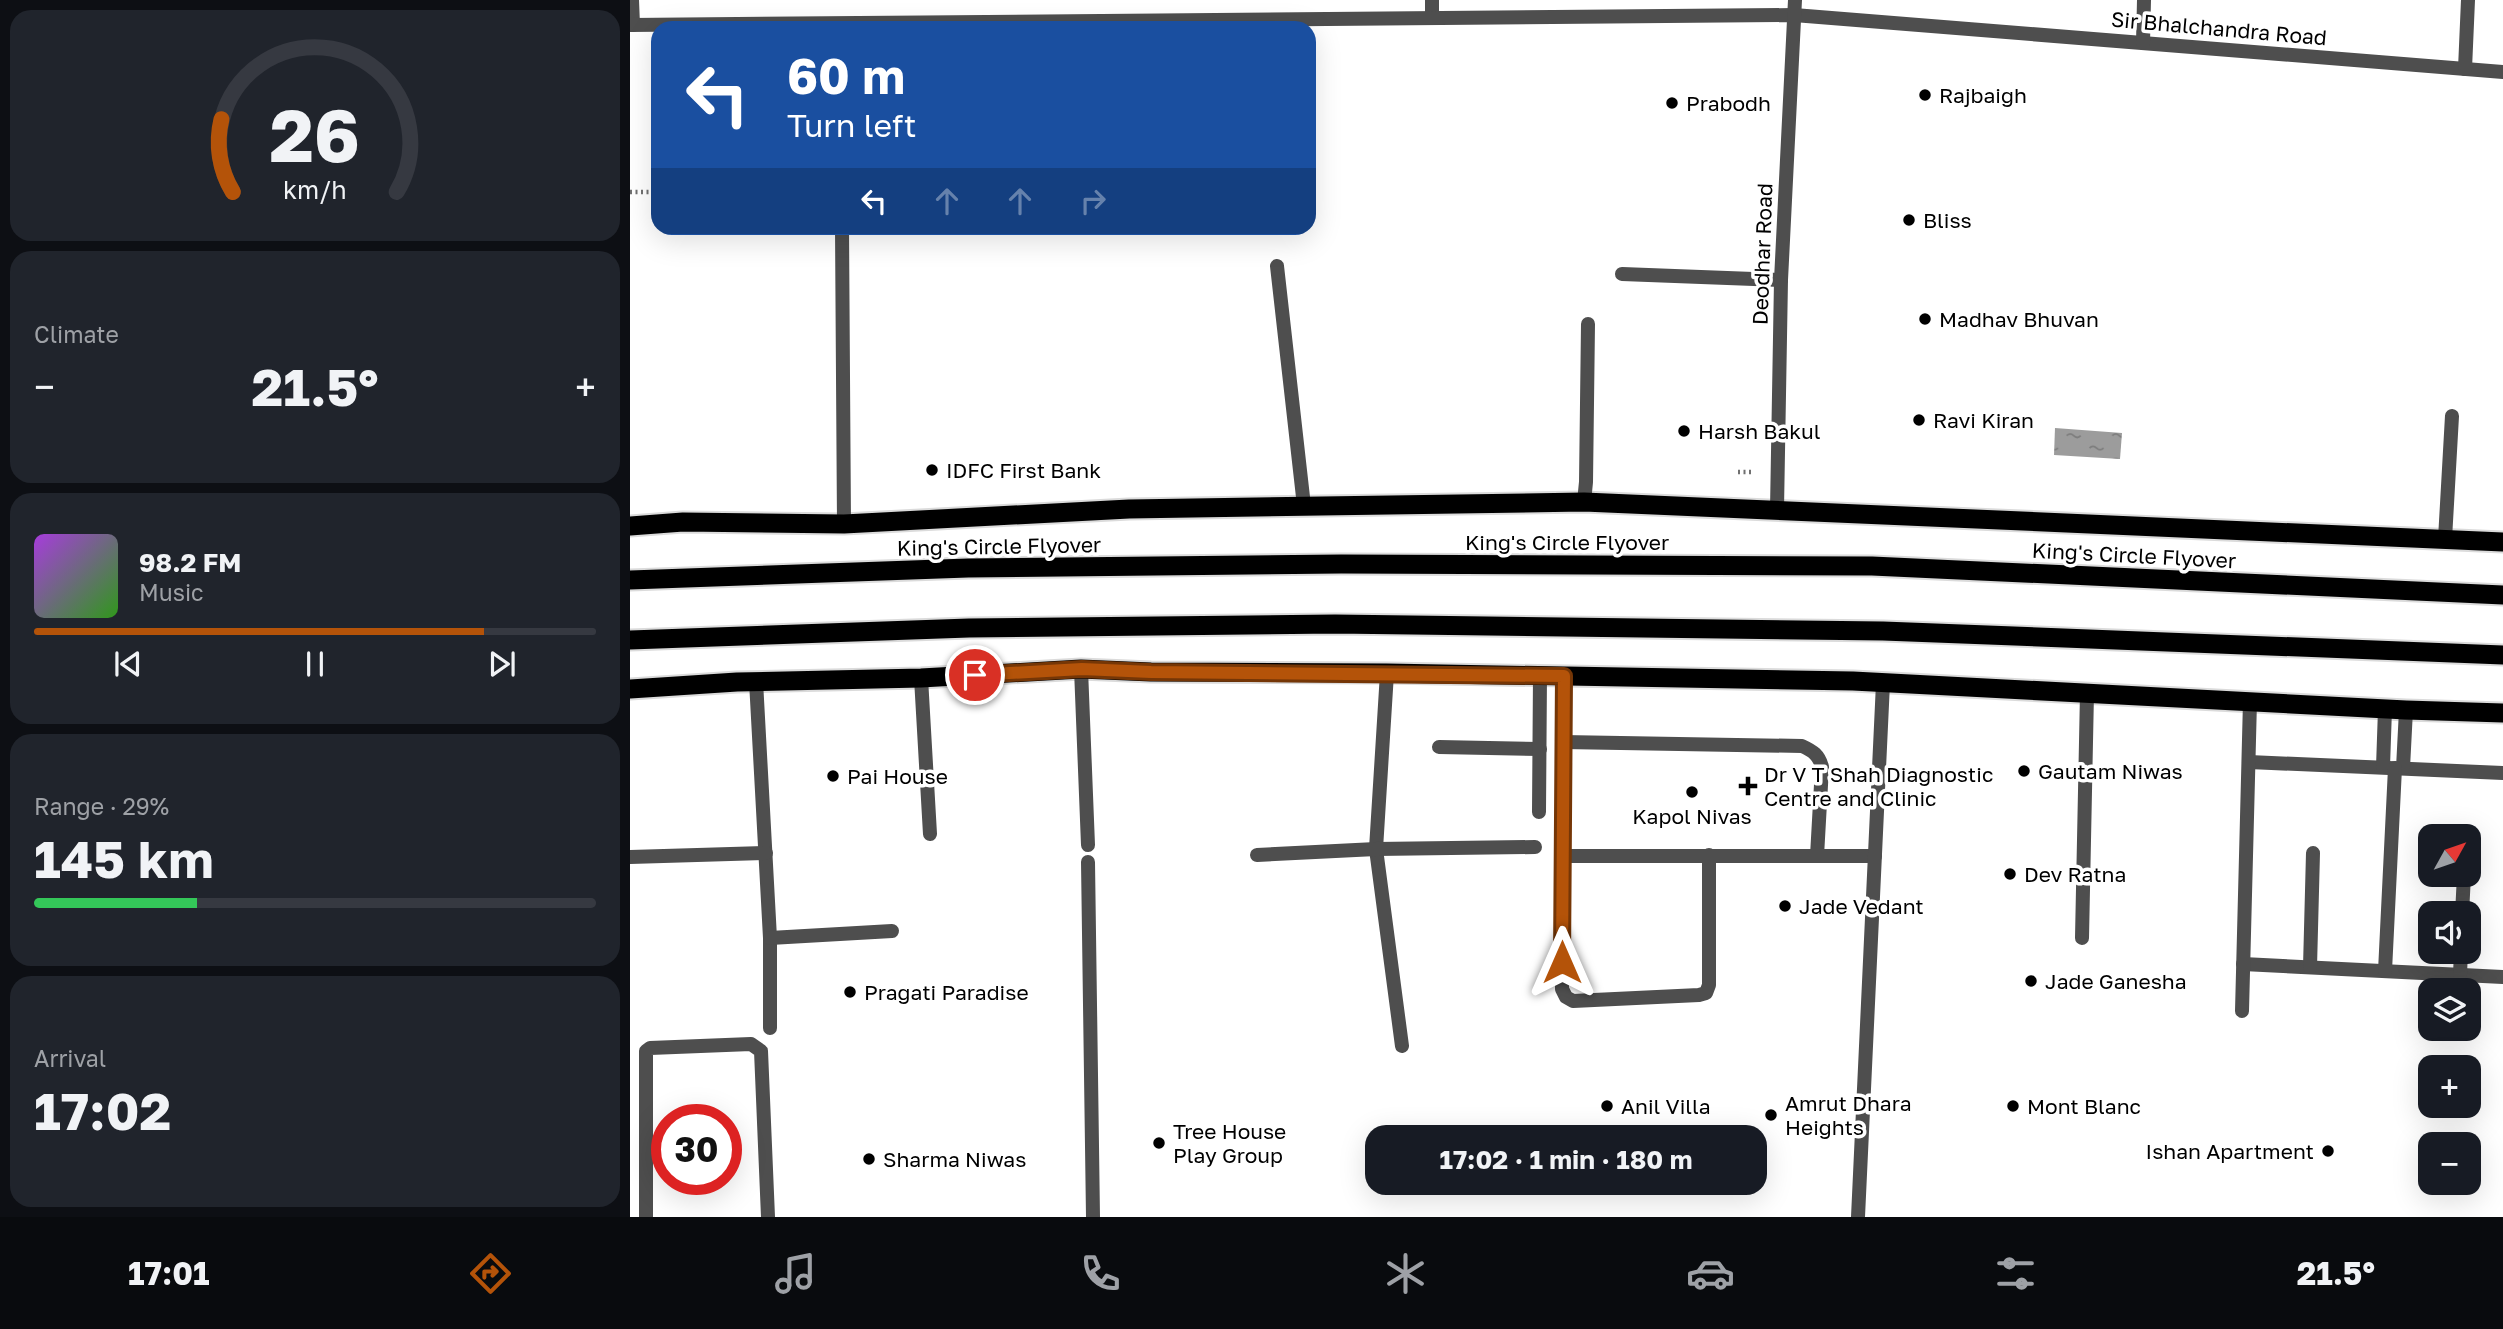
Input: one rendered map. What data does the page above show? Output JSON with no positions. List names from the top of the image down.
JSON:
{
  "streets": {
    "highway": ["King's Circle Flyover"],
    "street": ["Sir Bhalchandra Road", "Deodhar Road"]
  },
  "crossings": [
    ["Sir Bhalchandra Road", "Deodhar Road"]
  ],
  "places": {
    "other": [
      "Rajbaigh",
      "Prabodh",
      "Bliss",
      "Madhav Bhuvan",
      "Ravi Kiran",
      "Harsh Bakul",
      "IDFC First Bank",
      "Gautam Niwas",
      "Pai House",
      "Kapol Nivas",
      "Dev Ratna",
      "Jade Vedant",
      "Jade Ganesha",
      "Pragati Paradise",
      "Anil Villa",
      "Mont Blanc",
      "Amrut Dhara Heights",
      "Tree House Play Group",
      "Ishan Apartment",
      "Sharma Niwas"
    ],
    "health": ["Dr V T Shah Diagnostic Centre and Clinic"]
  },
  "north": "top right",
  "page": {
    "turn": ["60 m", "Turn left"],
    "tile": [
      "Climate",
      ["Range · 29%", "145 km"],
      ["Arrival", "17:02"]
    ],
    "heat": ["−", "21.5°", "+"],
    "song": ["98.2 FM", "Music"],
    "map_buttons": ["+", "−"],
    "limit": "30",
    "trip": "17:02 · 1 min · 180 m",
    "tabs": ["17:01", "21.5°"],
    "gauge": ["26", "km/h"]
  }
}
